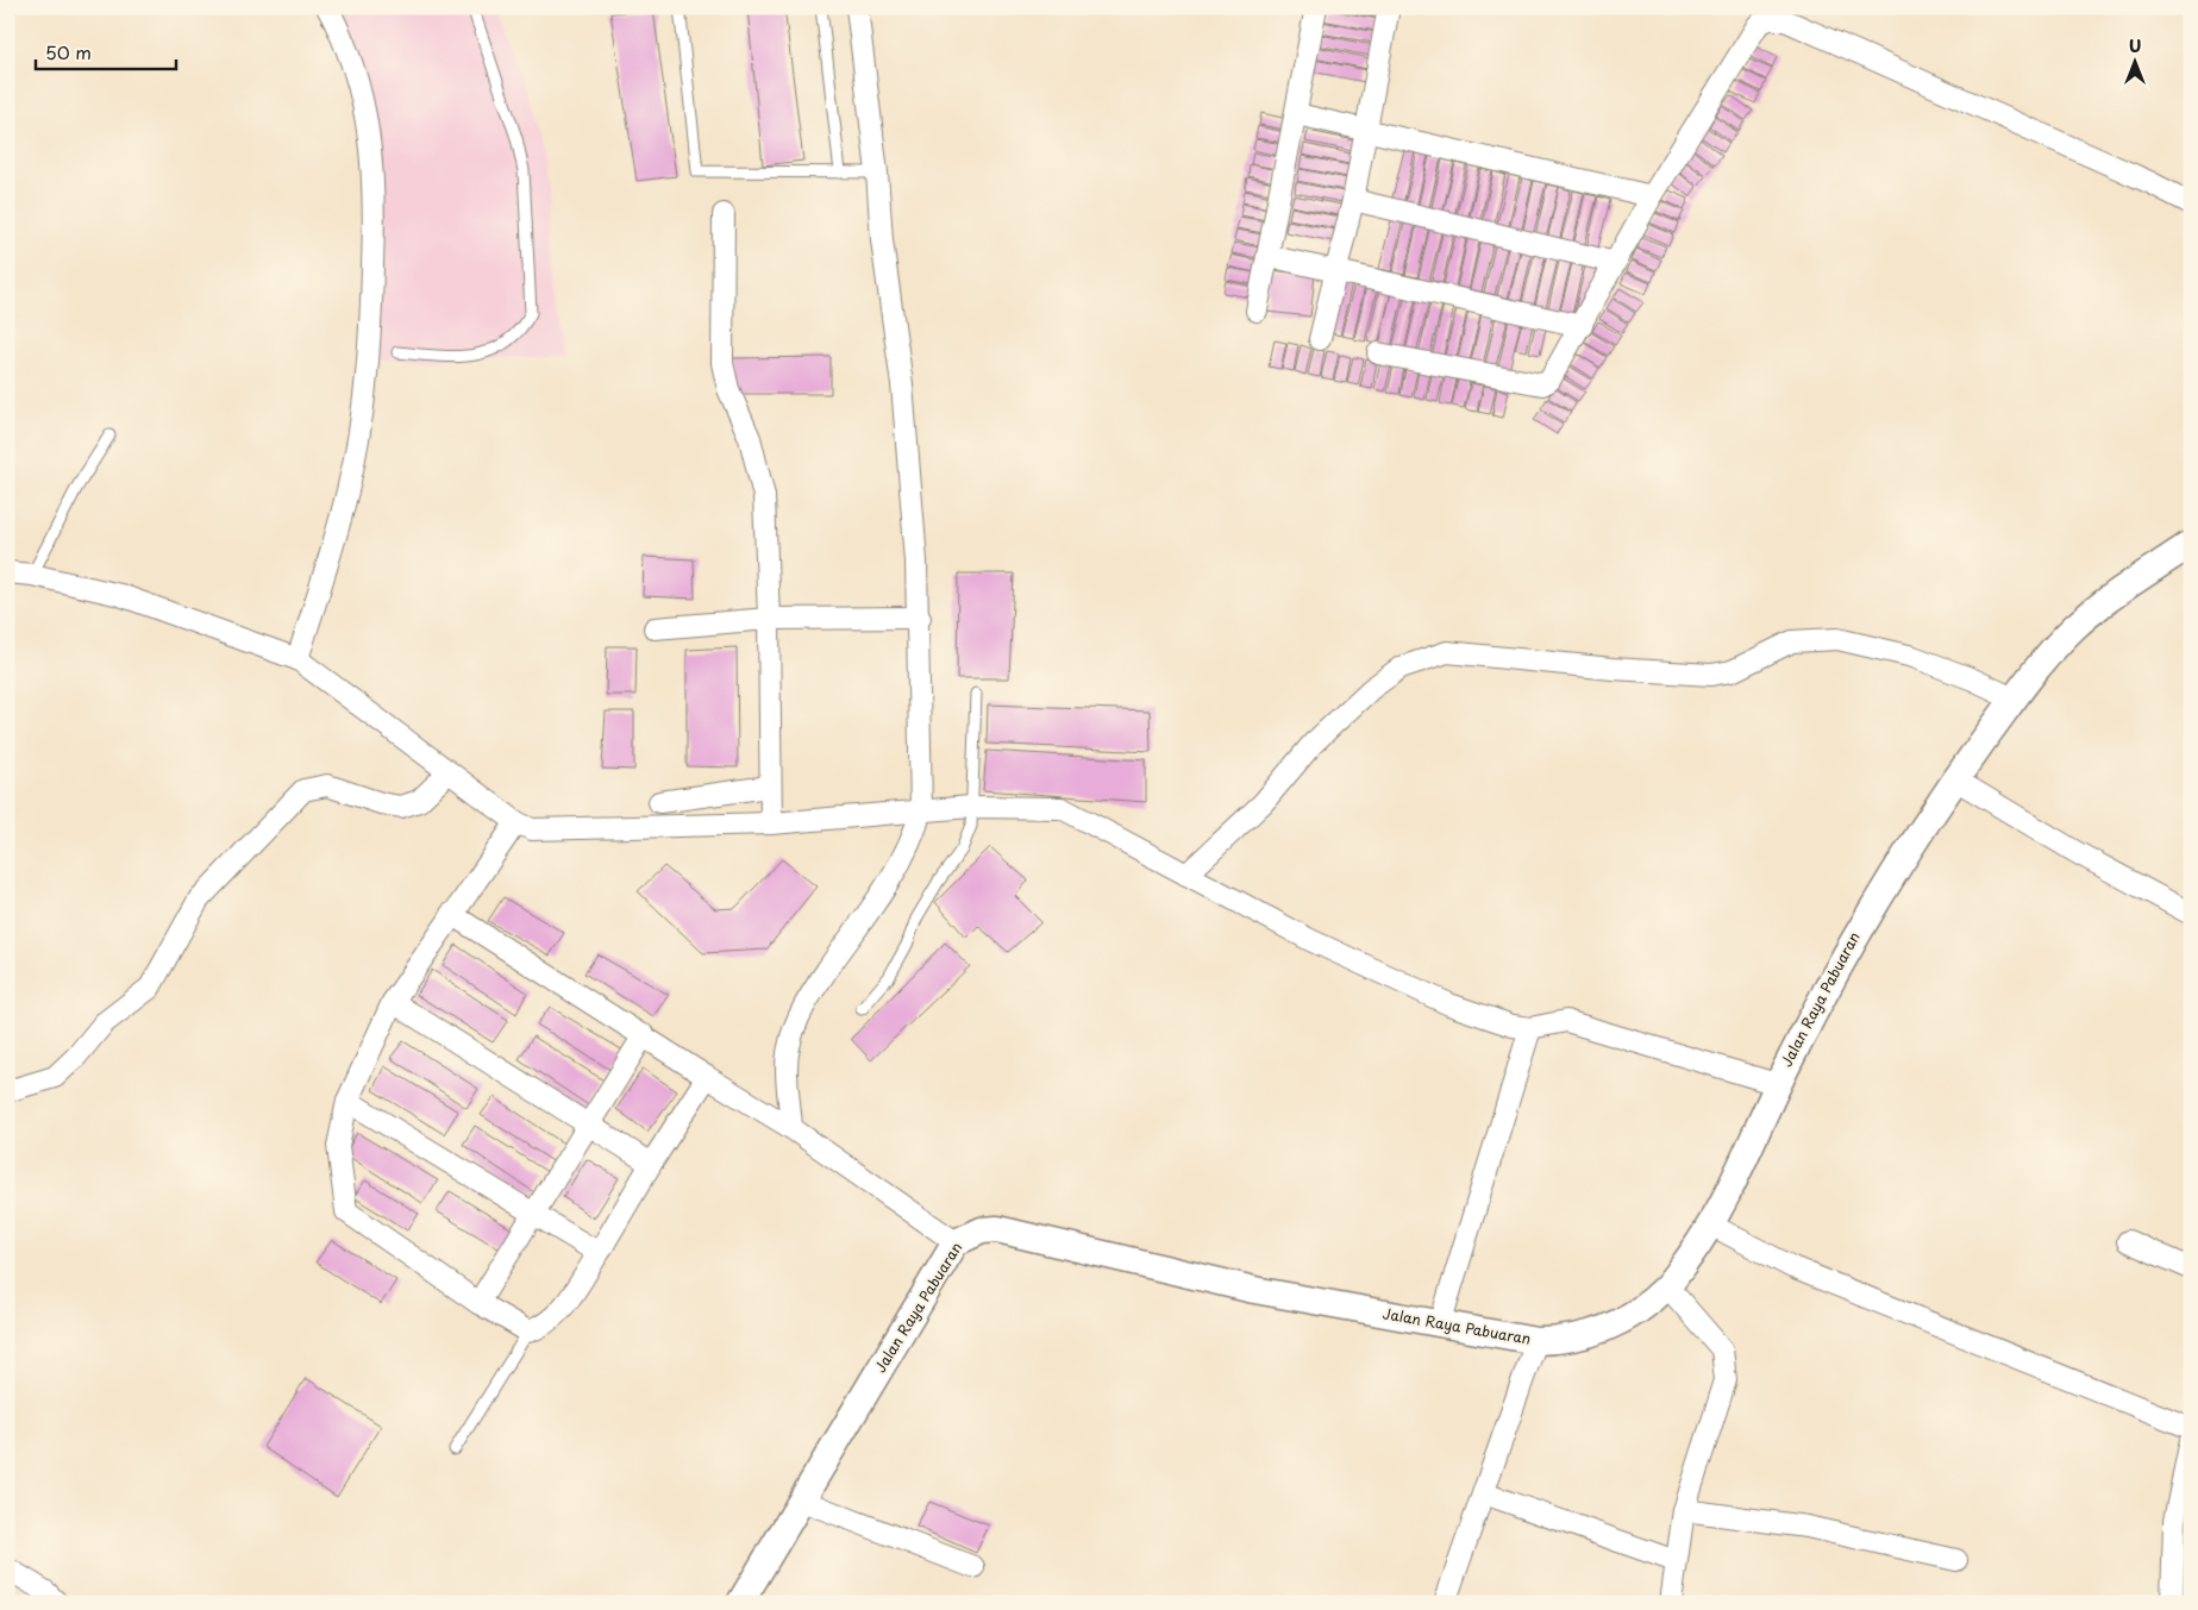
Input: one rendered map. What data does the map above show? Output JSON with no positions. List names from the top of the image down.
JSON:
{
  "streets": {
    "street": ["Jalan Raya Pabuaran"]
  },
  "scale_bar": "50 m",
  "north": "top"
}
